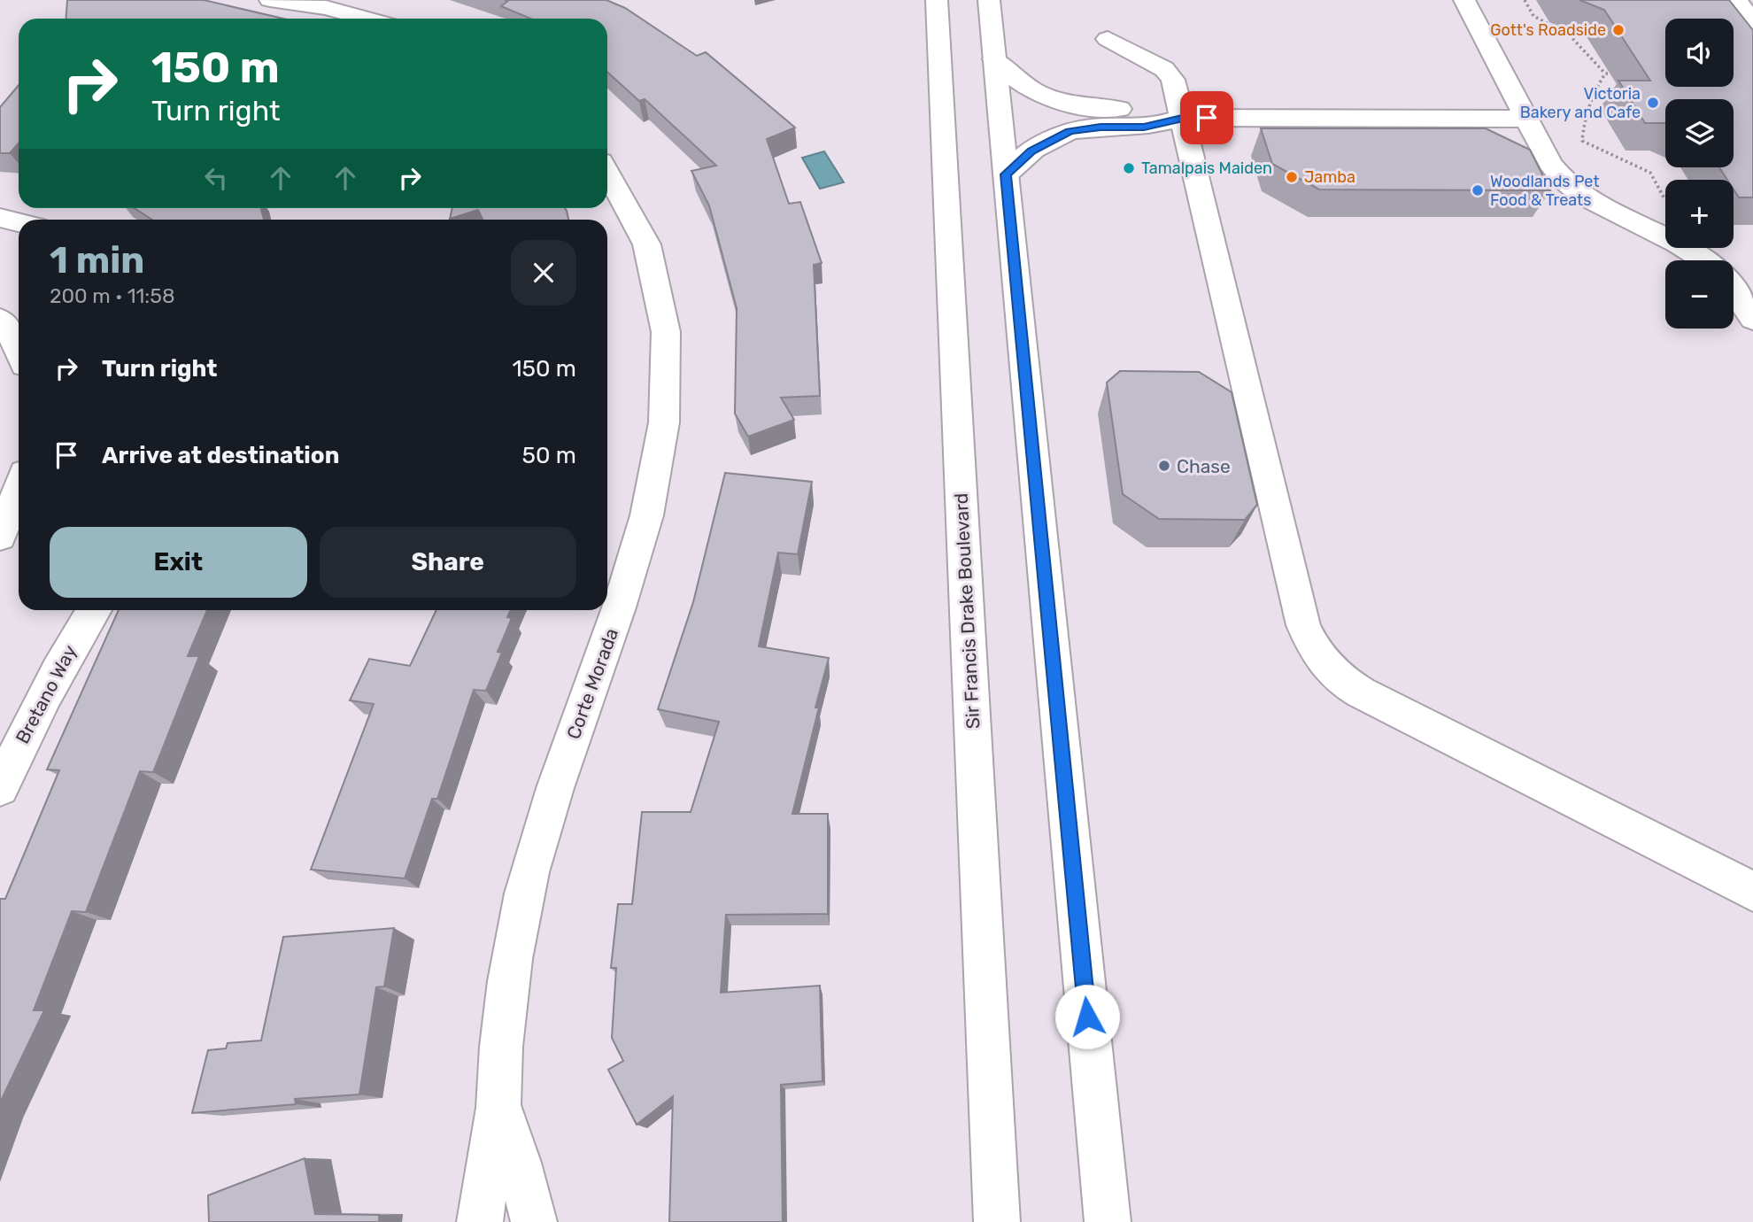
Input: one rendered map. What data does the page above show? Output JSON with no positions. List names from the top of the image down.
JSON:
{
  "streets": {
    "main road": ["Sir Francis Drake Boulevard", "Corte Morada", "Bretano Way"]
  },
  "places": [
    "Gott's Roadside",
    "Victoria Bakery and Cafe",
    "Tamalpais Maiden",
    "Jamba",
    "Woodlands Pet Food & Treats",
    "Chase"
  ],
  "page": {
    "map_buttons": ["+", "−"],
    "turn": ["150 m", "Turn right"],
    "heading": ["1 min", "200 m · 11:58"],
    "list": [
      {
        "name": "Turn right",
        "value": "150 m"
      },
      {
        "name": "Arrive at destination",
        "value": "50 m"
      }
    ],
    "buttons": ["Exit", "Share"]
  }
}
